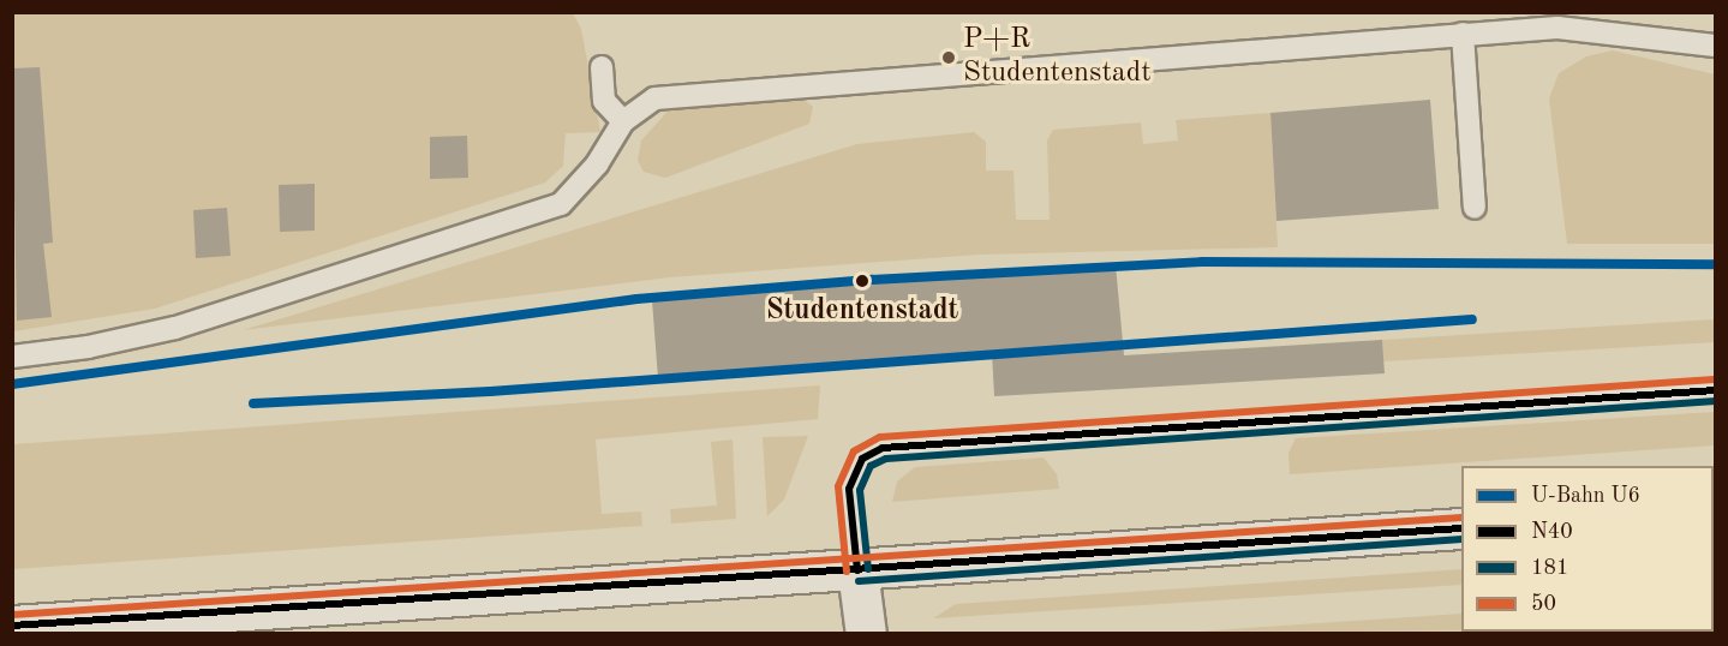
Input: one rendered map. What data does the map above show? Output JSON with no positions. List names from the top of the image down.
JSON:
{
  "places": ["P+R Studentenstadt", "Studentenstadt"],
  "lines": [
    "metro line U6",
    "transit line 50",
    "transit line N40",
    "transit line 181"
  ],
  "legend": [
    "U-Bahn U6",
    "N40",
    "181",
    "50"
  ]
}
